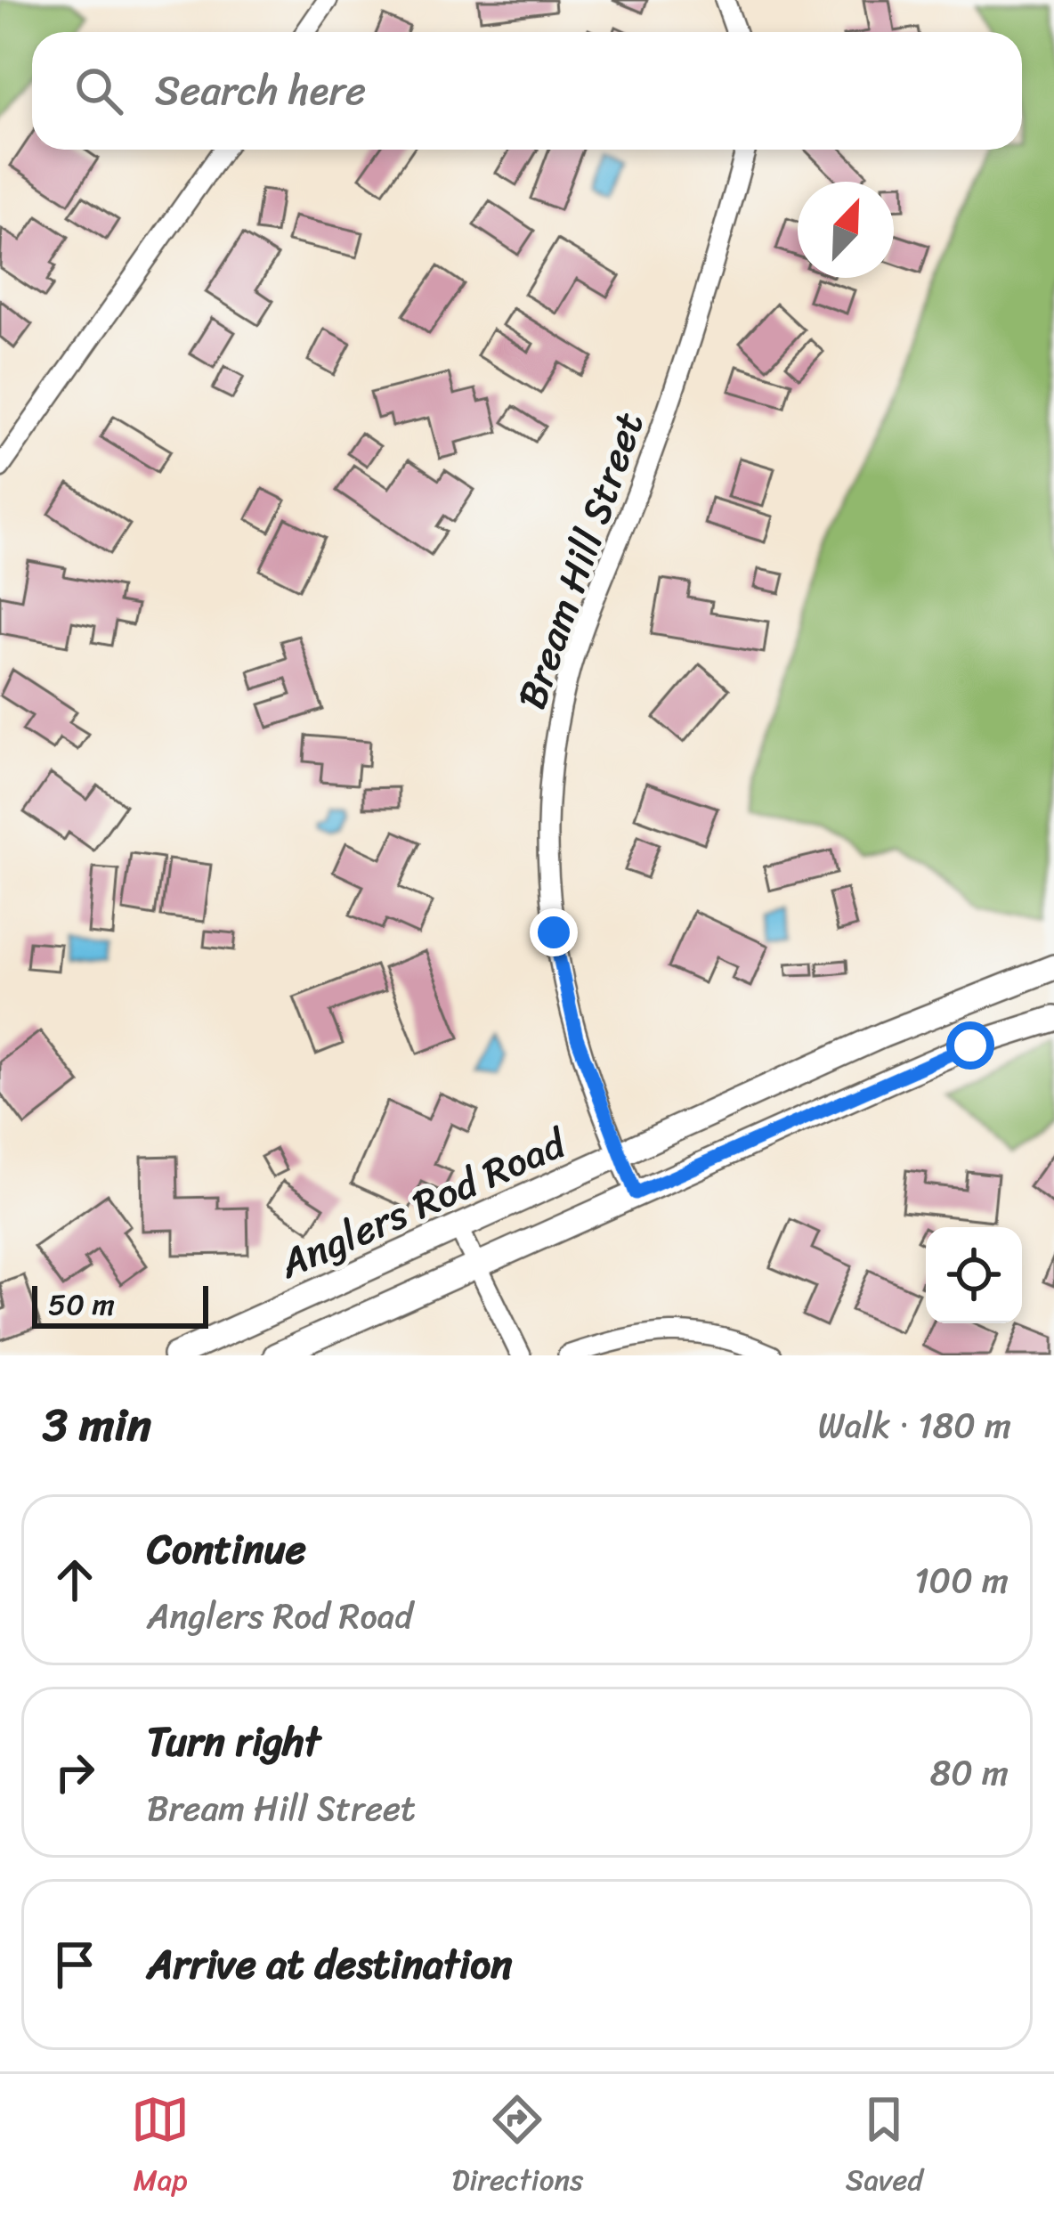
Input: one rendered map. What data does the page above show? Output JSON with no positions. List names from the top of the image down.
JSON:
{
  "streets": {
    "street": ["Bream Hill Street", "Anglers Rod Road"]
  },
  "crossings": [
    ["Bream Hill Street", "Anglers Rod Road"]
  ],
  "scale_bar": "50 m",
  "north": "top right",
  "page": {
    "search": "Search here",
    "scale": "50 m",
    "heading": ["3 min", "Walk · 180 m"],
    "list": [
      ["Continue", "Anglers Rod Road", "100 m"],
      ["Turn right", "Bream Hill Street", "80 m"],
      "Arrive at destination"
    ],
    "nav": ["Map", "Directions", "Saved"]
  }
}
